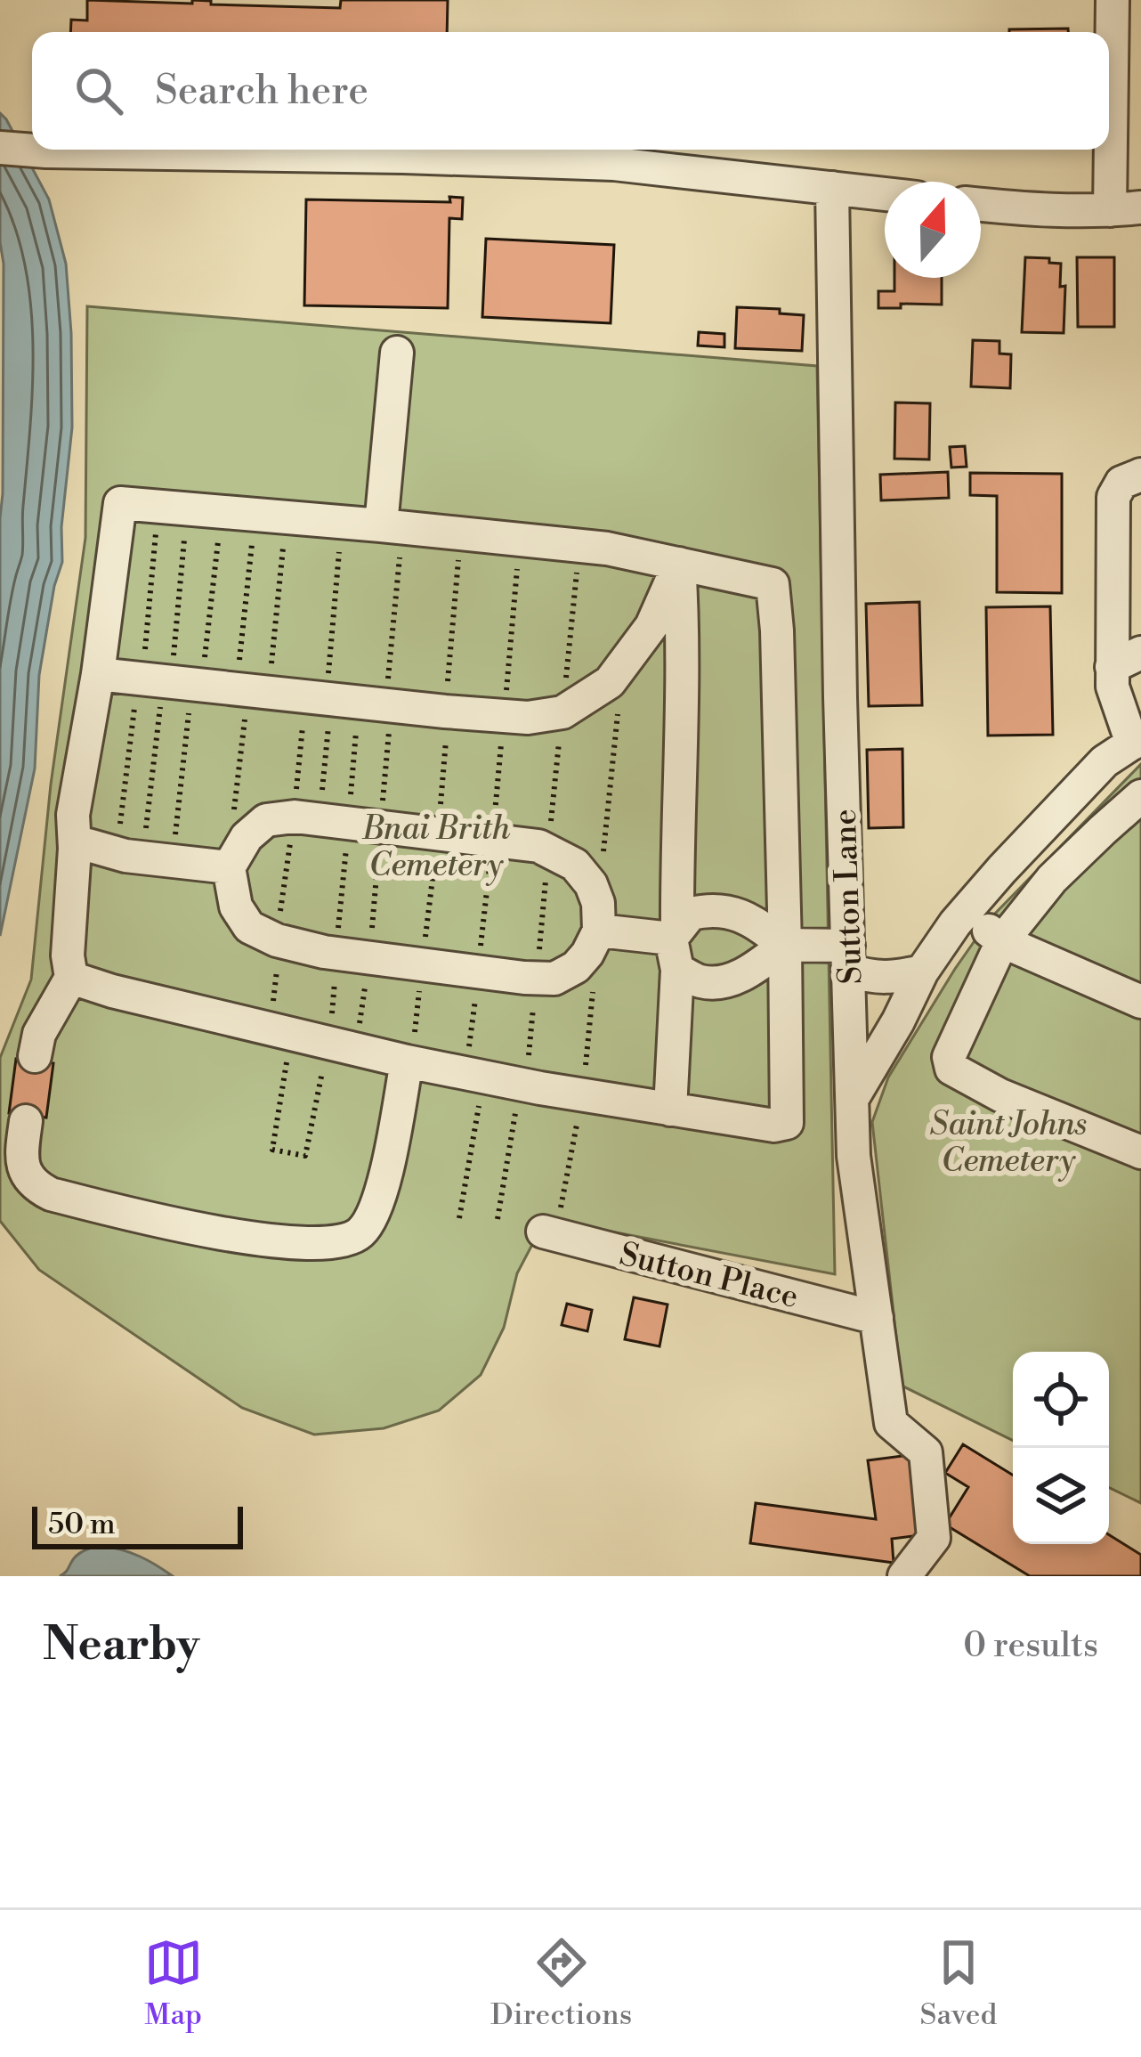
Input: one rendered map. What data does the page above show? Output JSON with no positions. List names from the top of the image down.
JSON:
{
  "streets": {
    "street": ["Sutton Lane", "Sutton Place"]
  },
  "crossings": [
    ["Sutton Lane", "Sutton Place"]
  ],
  "parks": ["Bnai Brith Cemetery", "Saint Johns Cemetery"],
  "scale_bar": "50 m",
  "north": "top",
  "page": {
    "search": "Search here",
    "scale": "50 m",
    "heading": ["Nearby", "0 results"],
    "nav": ["Map", "Directions", "Saved"]
  }
}
